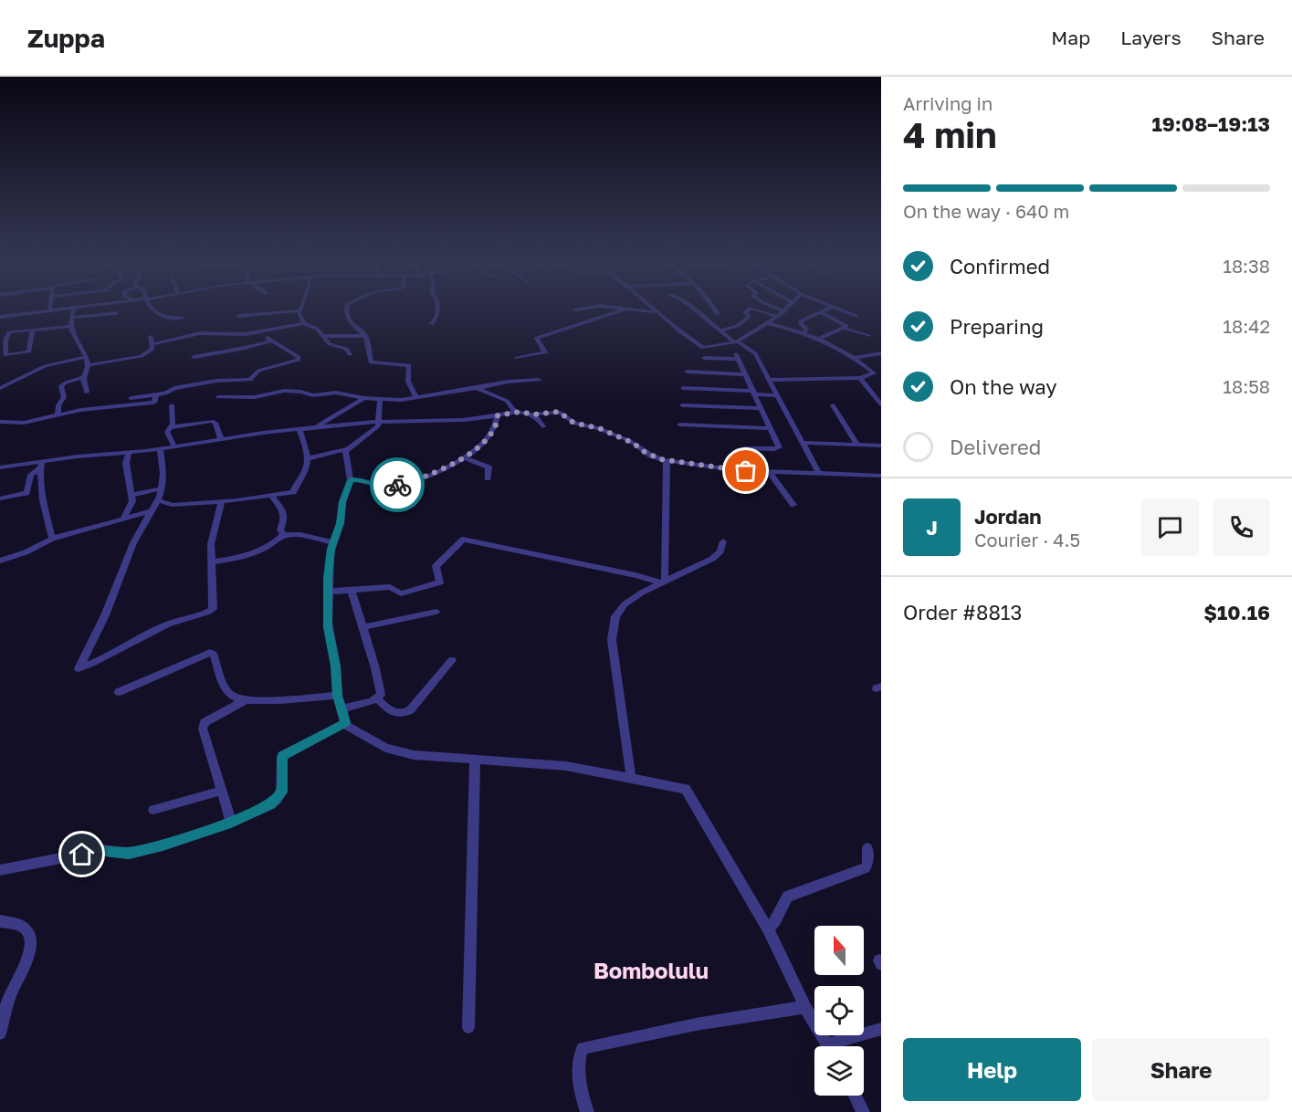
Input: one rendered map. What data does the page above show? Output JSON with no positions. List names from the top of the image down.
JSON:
{
  "districts": ["Bombolulu"],
  "north": "top",
  "page": {
    "header": "Zuppa",
    "nav": ["Map", "Layers", "Share"],
    "heading": ["4 min", "Arriving in", "19:08–19:13"],
    "panel": [
      "Jordan",
      "Courier · 4.5",
      "Order #8813",
      "$10.16"
    ],
    "bar": "On the way · 640 m",
    "list": [
      ["Confirmed", "18:38"],
      ["Preparing", "18:42"],
      ["On the way", "18:58"],
      "Delivered"
    ],
    "round": "J",
    "buttons": ["Help", "Share"]
  }
}
